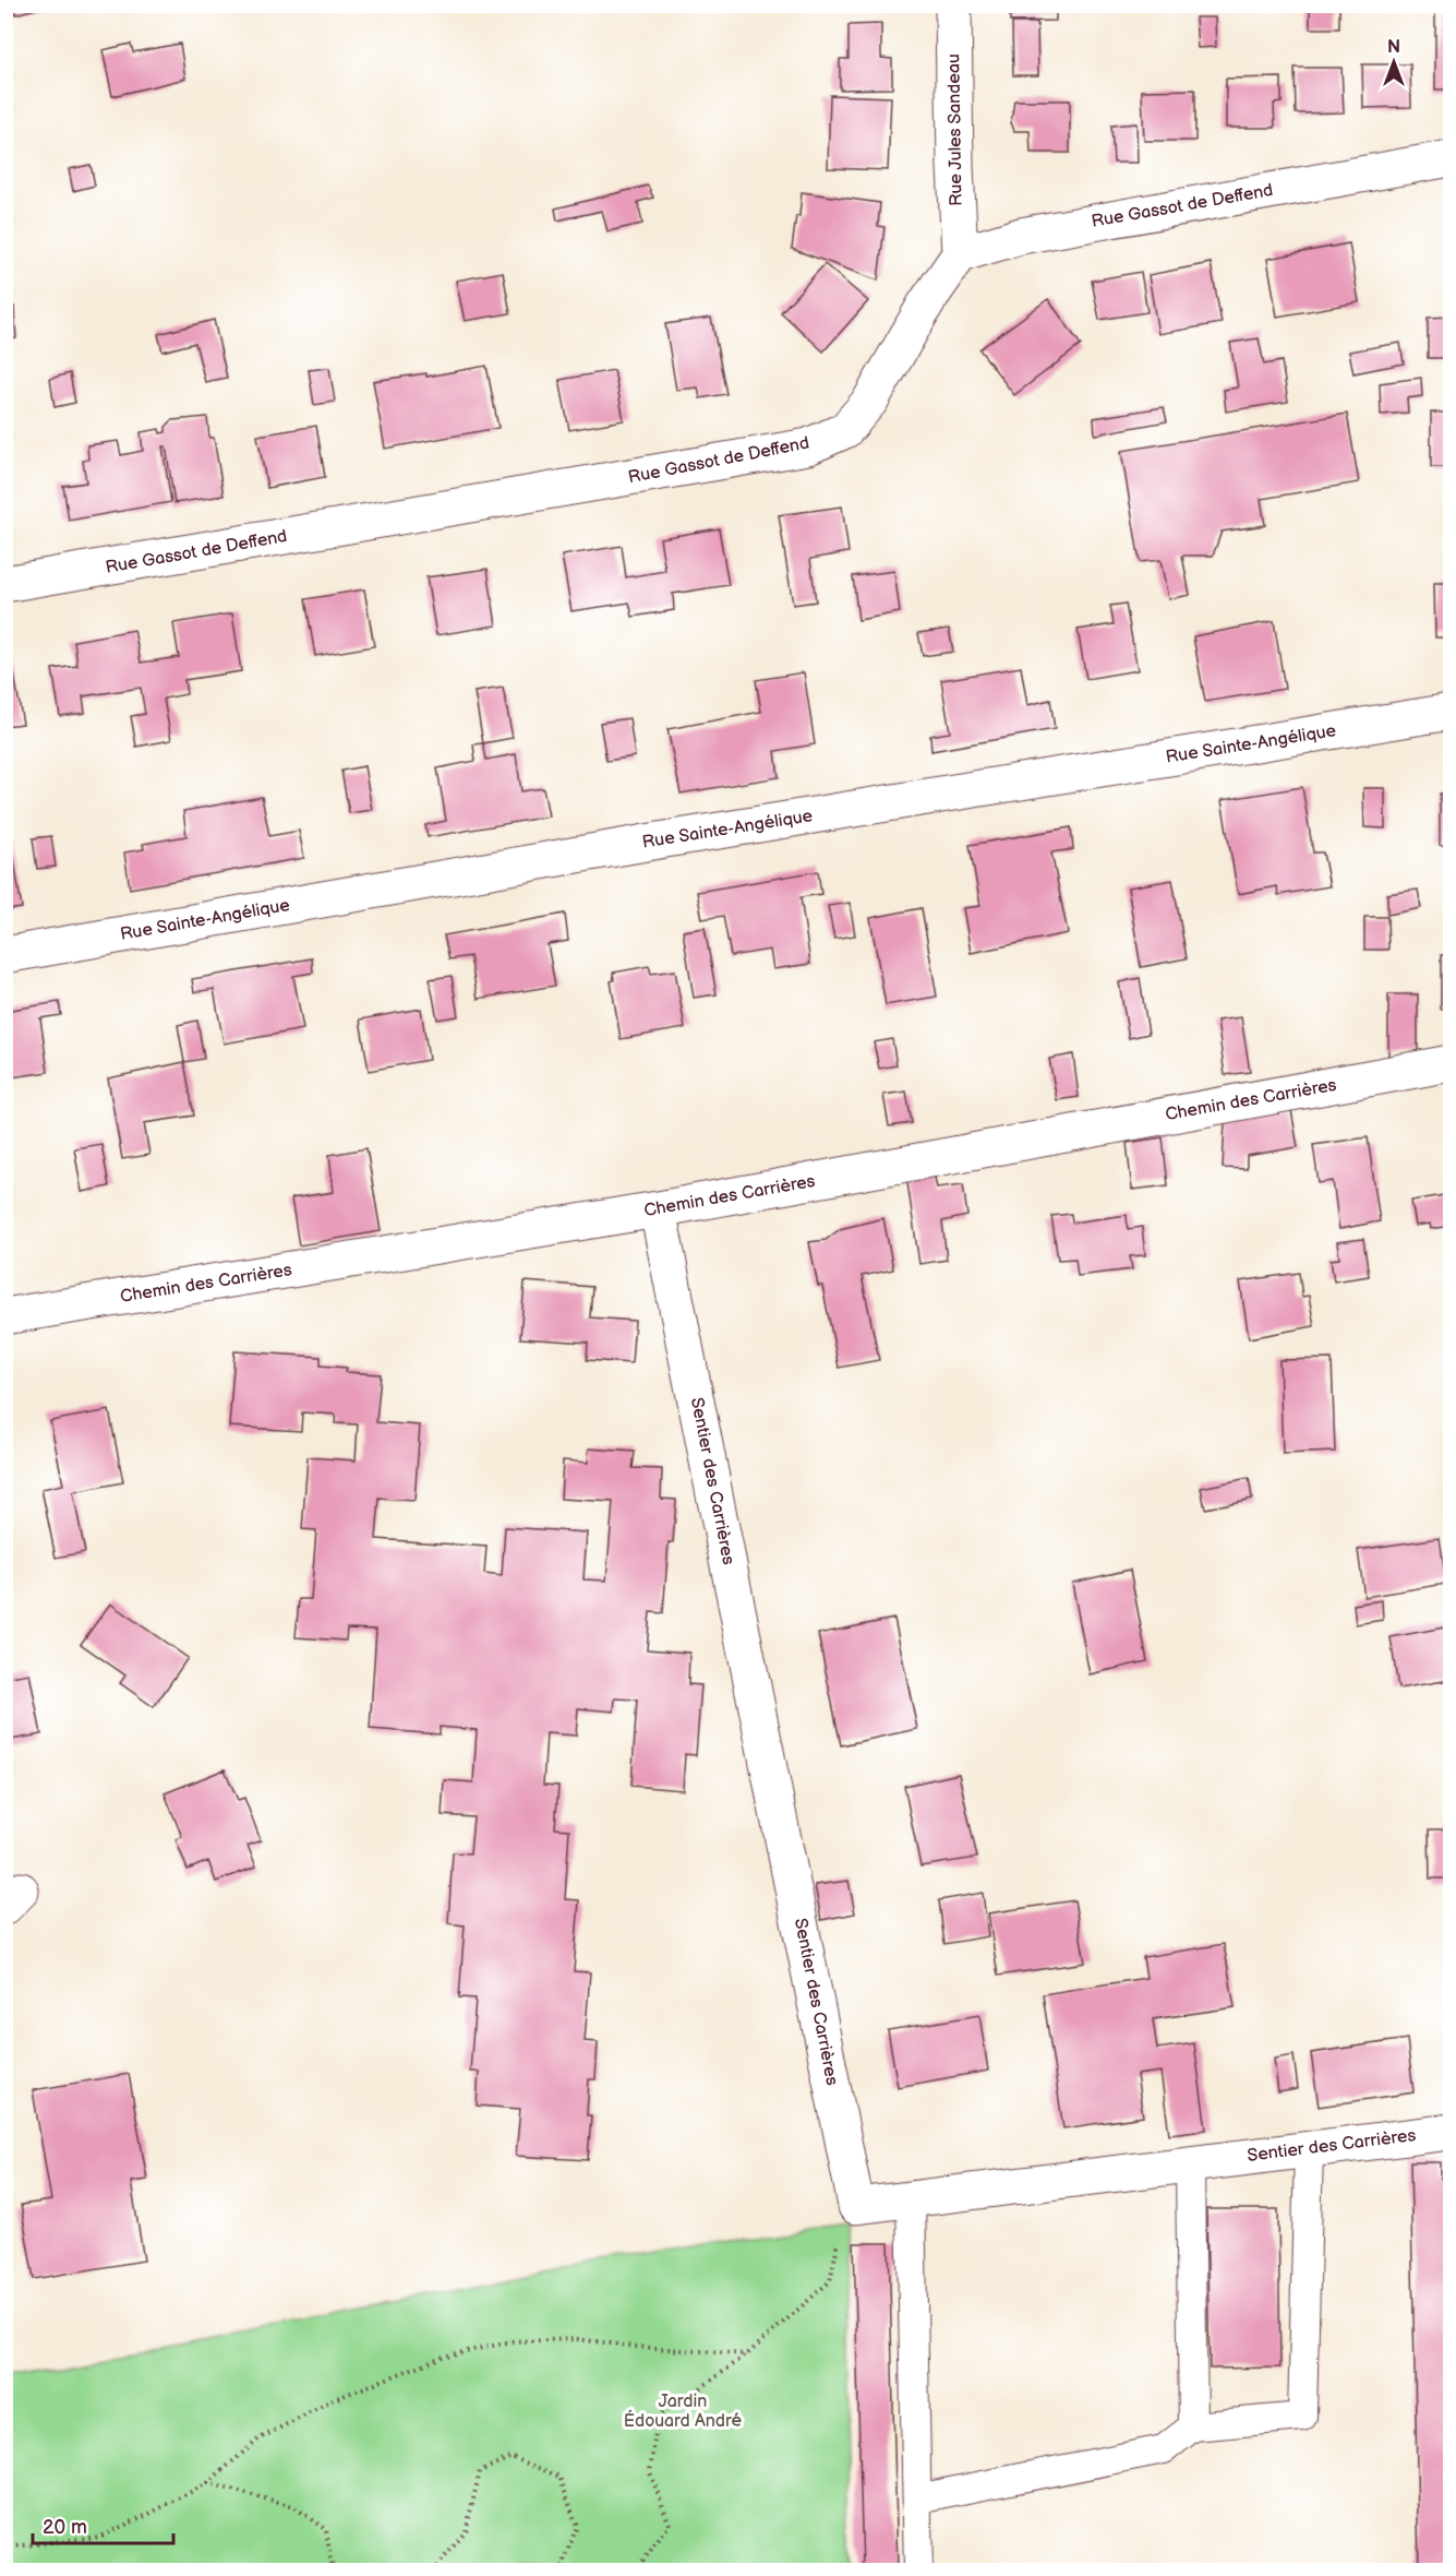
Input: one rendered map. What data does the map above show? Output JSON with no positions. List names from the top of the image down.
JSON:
{
  "streets": {
    "street": [
      "Rue Jules Sandeau",
      "Rue Gassot de Deffend",
      "Rue Sainte-Angélique",
      "Chemin des Carrières",
      "Sentier des Carrières"
    ]
  },
  "crossings": [
    ["Rue Jules Sandeau", "Rue Gassot de Deffend"],
    ["Chemin des Carrières", "Sentier des Carrières"]
  ],
  "parks": ["Jardin Édouard André"],
  "scale_bar": "20 m",
  "north": "top"
}
